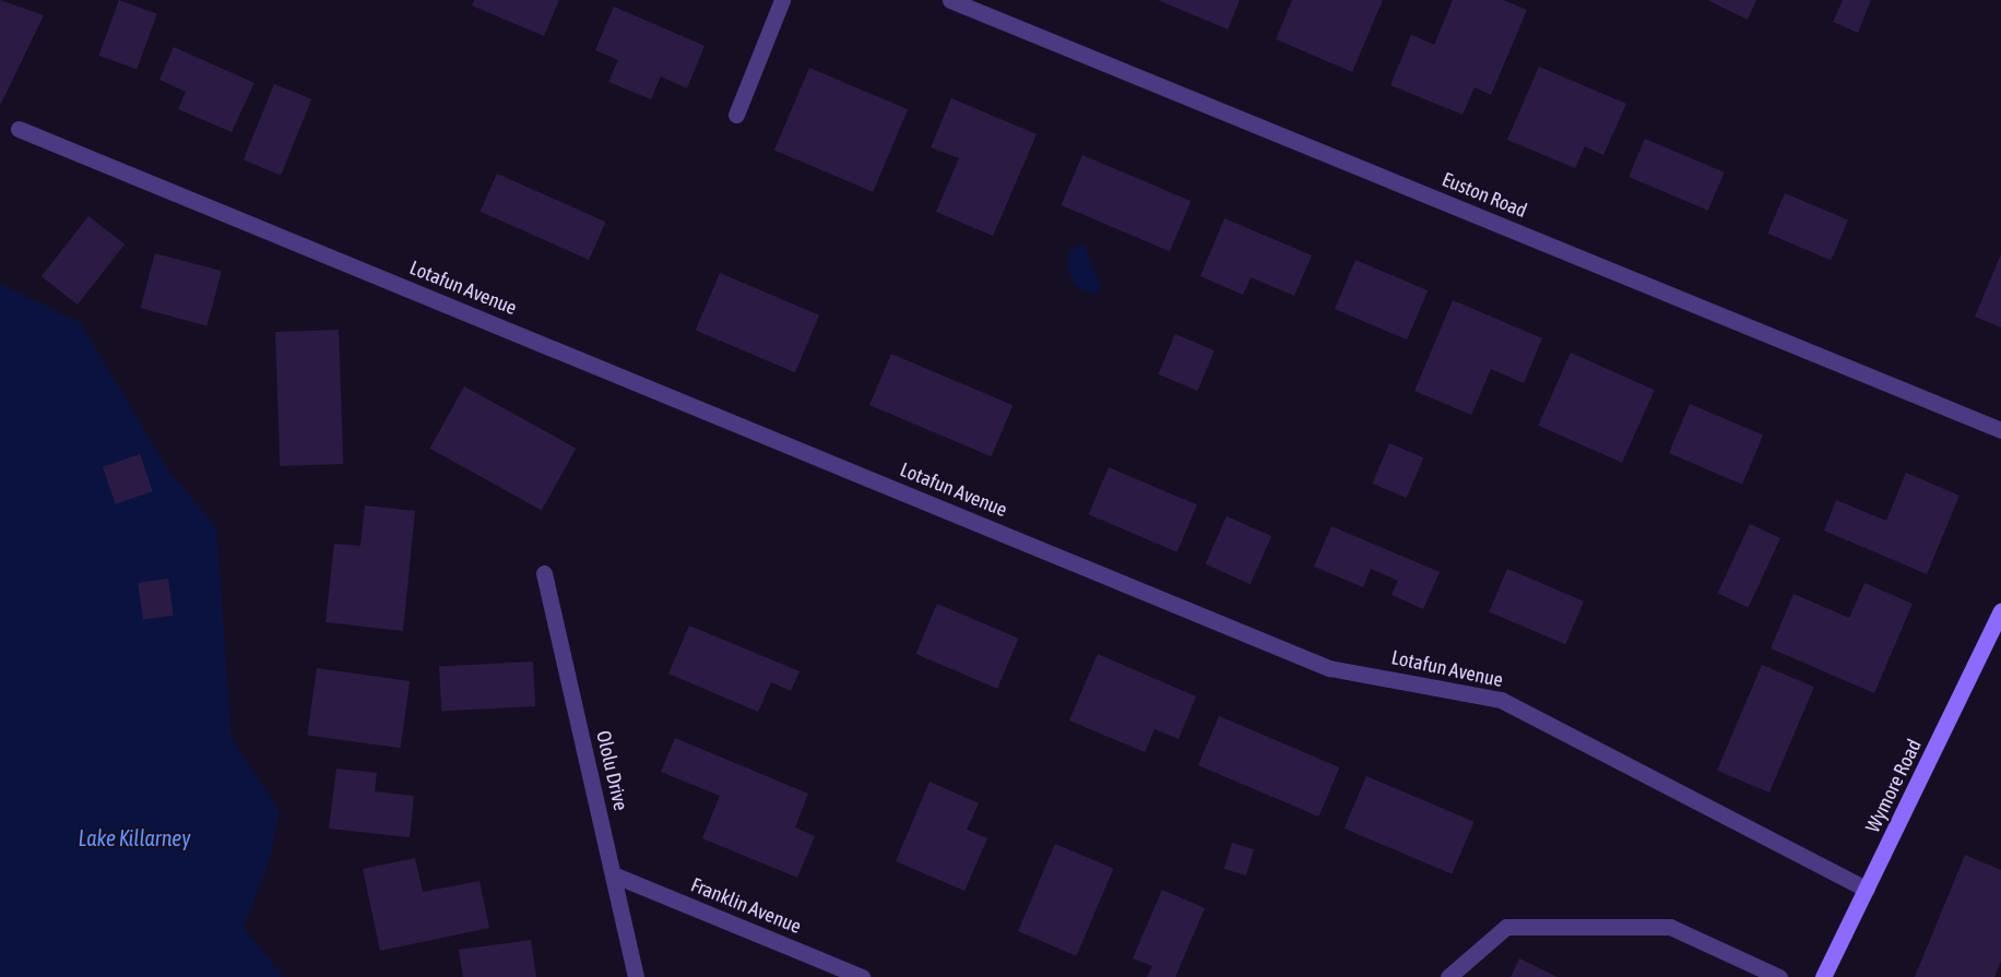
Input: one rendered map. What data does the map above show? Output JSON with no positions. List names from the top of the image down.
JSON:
{
  "streets": {
    "main road": ["Wymore Road"],
    "street": [
      "Euston Road",
      "Lotafun Avenue",
      "Ololu Drive",
      "Franklin Avenue"
    ]
  },
  "crossings": [
    ["Lotafun Avenue", "Wymore Road"],
    ["Ololu Drive", "Franklin Avenue"]
  ],
  "water": ["Lake Killarney"]
}
